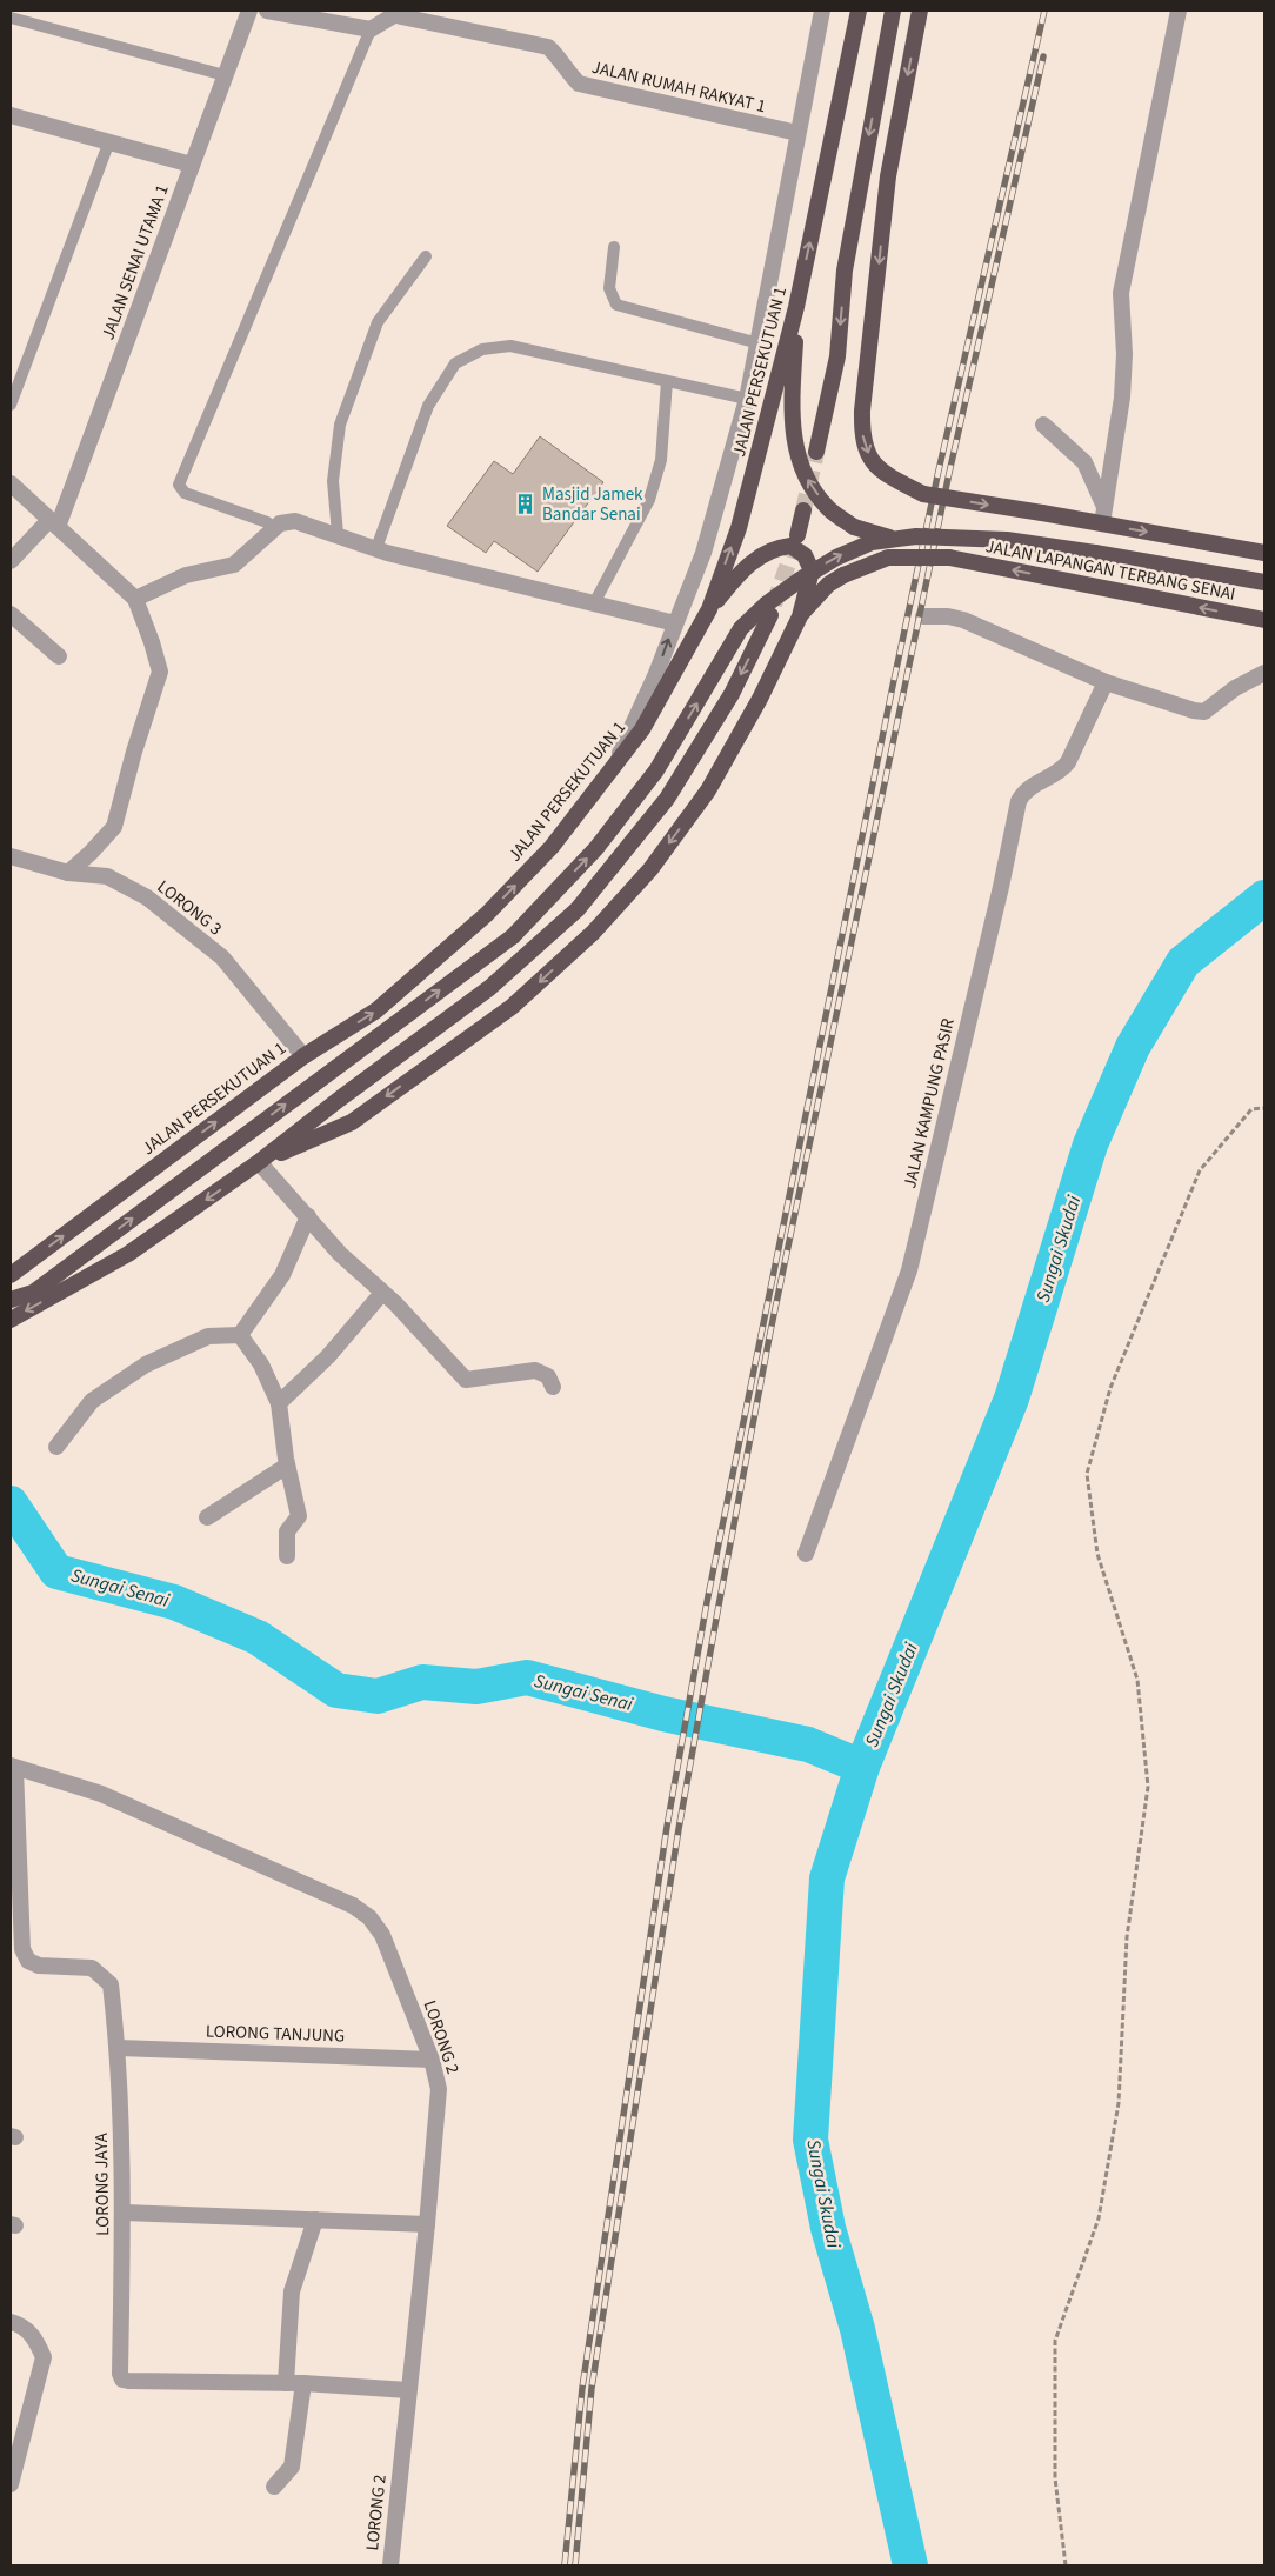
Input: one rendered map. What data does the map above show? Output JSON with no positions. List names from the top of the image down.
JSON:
{
  "streets": {
    "highway": ["JALAN PERSEKUTUAN 1", "JALAN LAPANGAN TERBANG SENAI"],
    "street": [
      "JALAN RUMAH RAKYAT 1",
      "JALAN SENAI UTAMA 1",
      "LORONG 3",
      "JALAN KAMPUNG PASIR",
      "LORONG TANJUNG",
      "LORONG 2",
      "LORONG JAYA"
    ]
  },
  "crossings": [
    ["JALAN PERSEKUTUAN 1", "LORONG 3"],
    ["LORONG TANJUNG", "LORONG 2"],
    ["LORONG TANJUNG", "LORONG JAYA"],
    ["LORONG 2", "LORONG JAYA"]
  ],
  "water": ["Sungai Skudai", "Sungai Senai"],
  "places": {
    "building": ["Masjid Jamek Bandar Senai"]
  }
}
